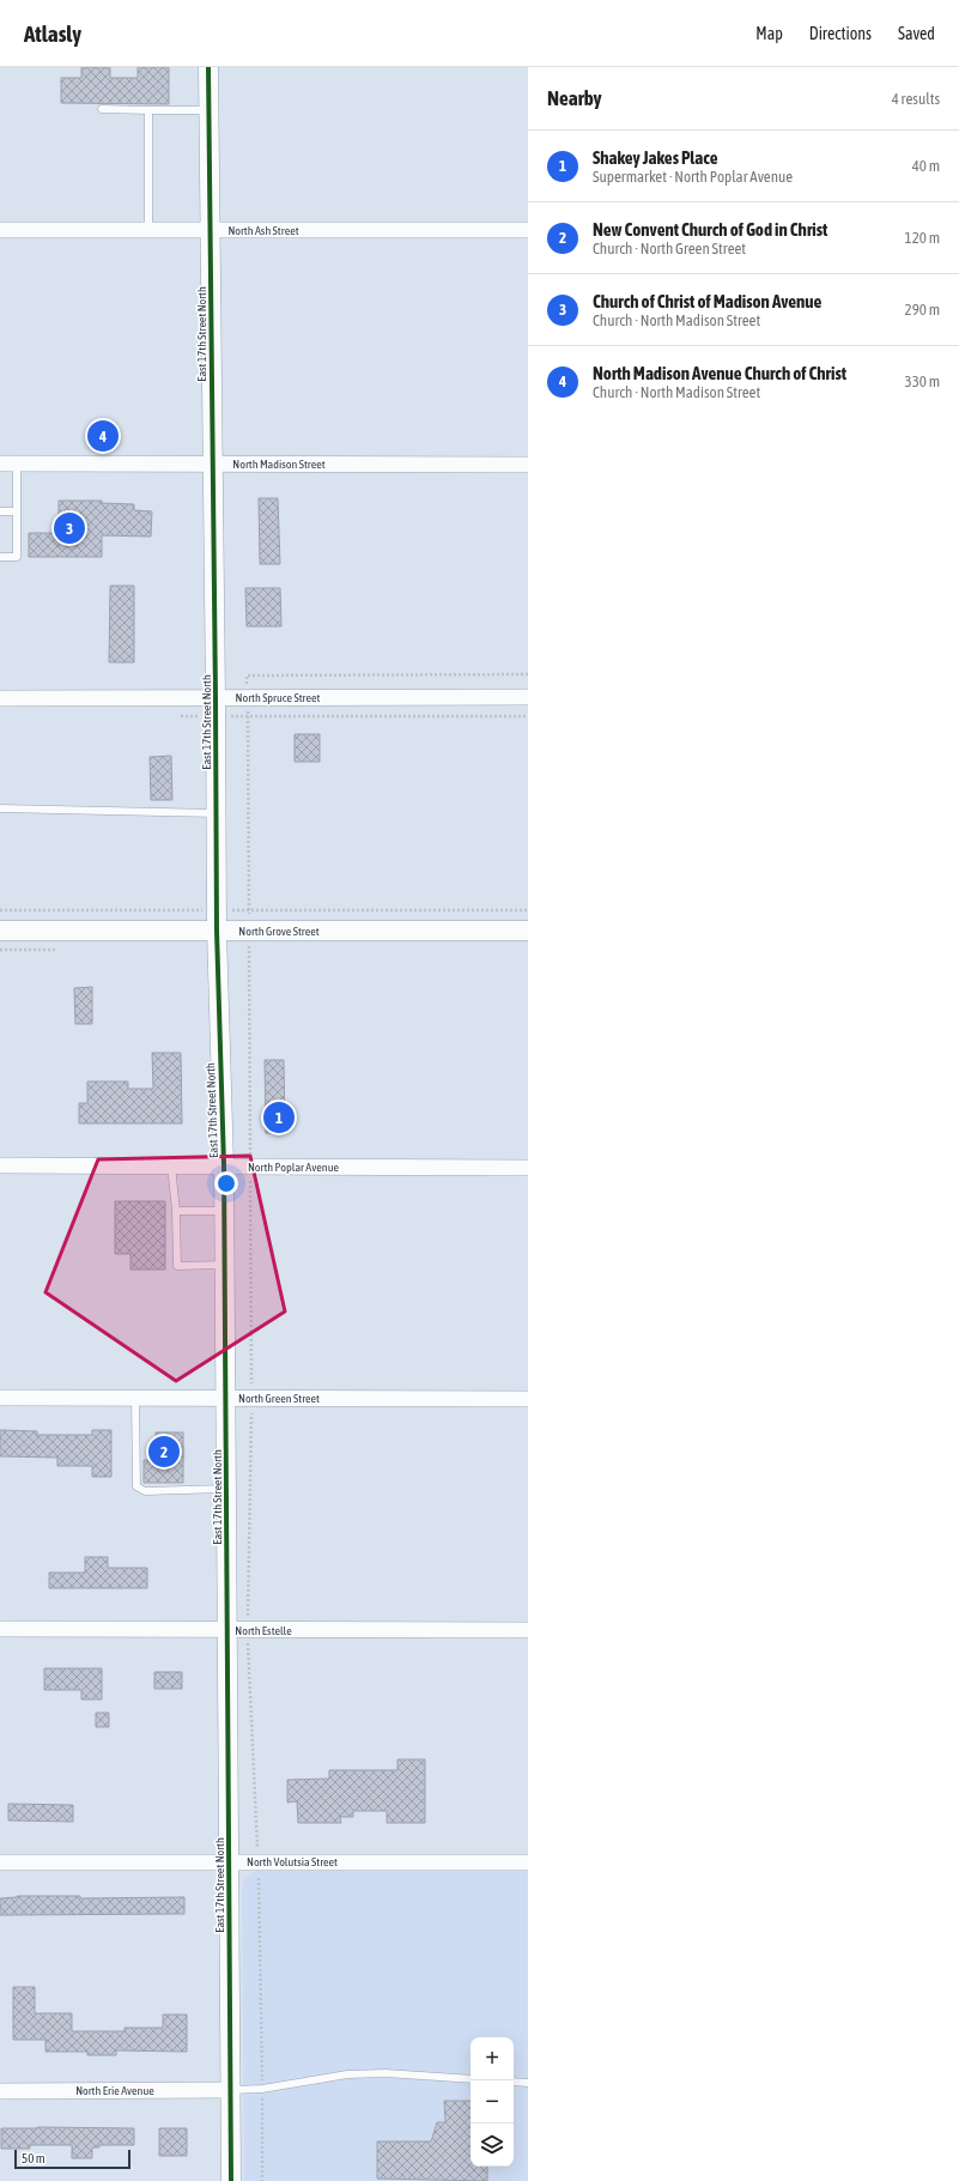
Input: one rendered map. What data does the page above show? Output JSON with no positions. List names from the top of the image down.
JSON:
{
  "streets": {
    "street": [
      "North Ash Street",
      "East 17th Street North",
      "North Madison Street",
      "North Spruce Street",
      "North Grove Street",
      "North Poplar Avenue",
      "North Green Street",
      "North Estelle",
      "North Volutsia Street",
      "North Erie Avenue"
    ]
  },
  "crossings": [
    ["North Ash Street", "East 17th Street North"],
    ["East 17th Street North", "North Madison Street"],
    ["East 17th Street North", "North Spruce Street"],
    ["East 17th Street North", "North Grove Street"],
    ["East 17th Street North", "North Poplar Avenue"],
    ["East 17th Street North", "North Green Street"],
    ["East 17th Street North", "North Estelle"],
    ["East 17th Street North", "North Volutsia Street"],
    ["East 17th Street North", "North Erie Avenue"]
  ],
  "scale_bar": "50 m",
  "page": {
    "header": "Atlasly",
    "nav": ["Map", "Directions", "Saved"],
    "heading": ["Nearby", "4 results"],
    "list": [
      {
        "mark": "1",
        "name": "Shakey Jakes Place",
        "note": "Supermarket · North Poplar Avenue",
        "value": "40 m"
      },
      {
        "mark": "2",
        "name": "New Convent Church of God in Christ",
        "note": "Church · North Green Street",
        "value": "120 m"
      },
      {
        "mark": "3",
        "name": "Church of Christ of Madison Avenue",
        "note": "Church · North Madison Street",
        "value": "290 m"
      },
      {
        "mark": "4",
        "name": "North Madison Avenue Church of Christ",
        "note": "Church · North Madison Street",
        "value": "330 m"
      }
    ],
    "pins": [
      "4",
      "3",
      "1",
      "2"
    ],
    "map_buttons": ["+", "−"],
    "scale": "50 m"
  }
}
